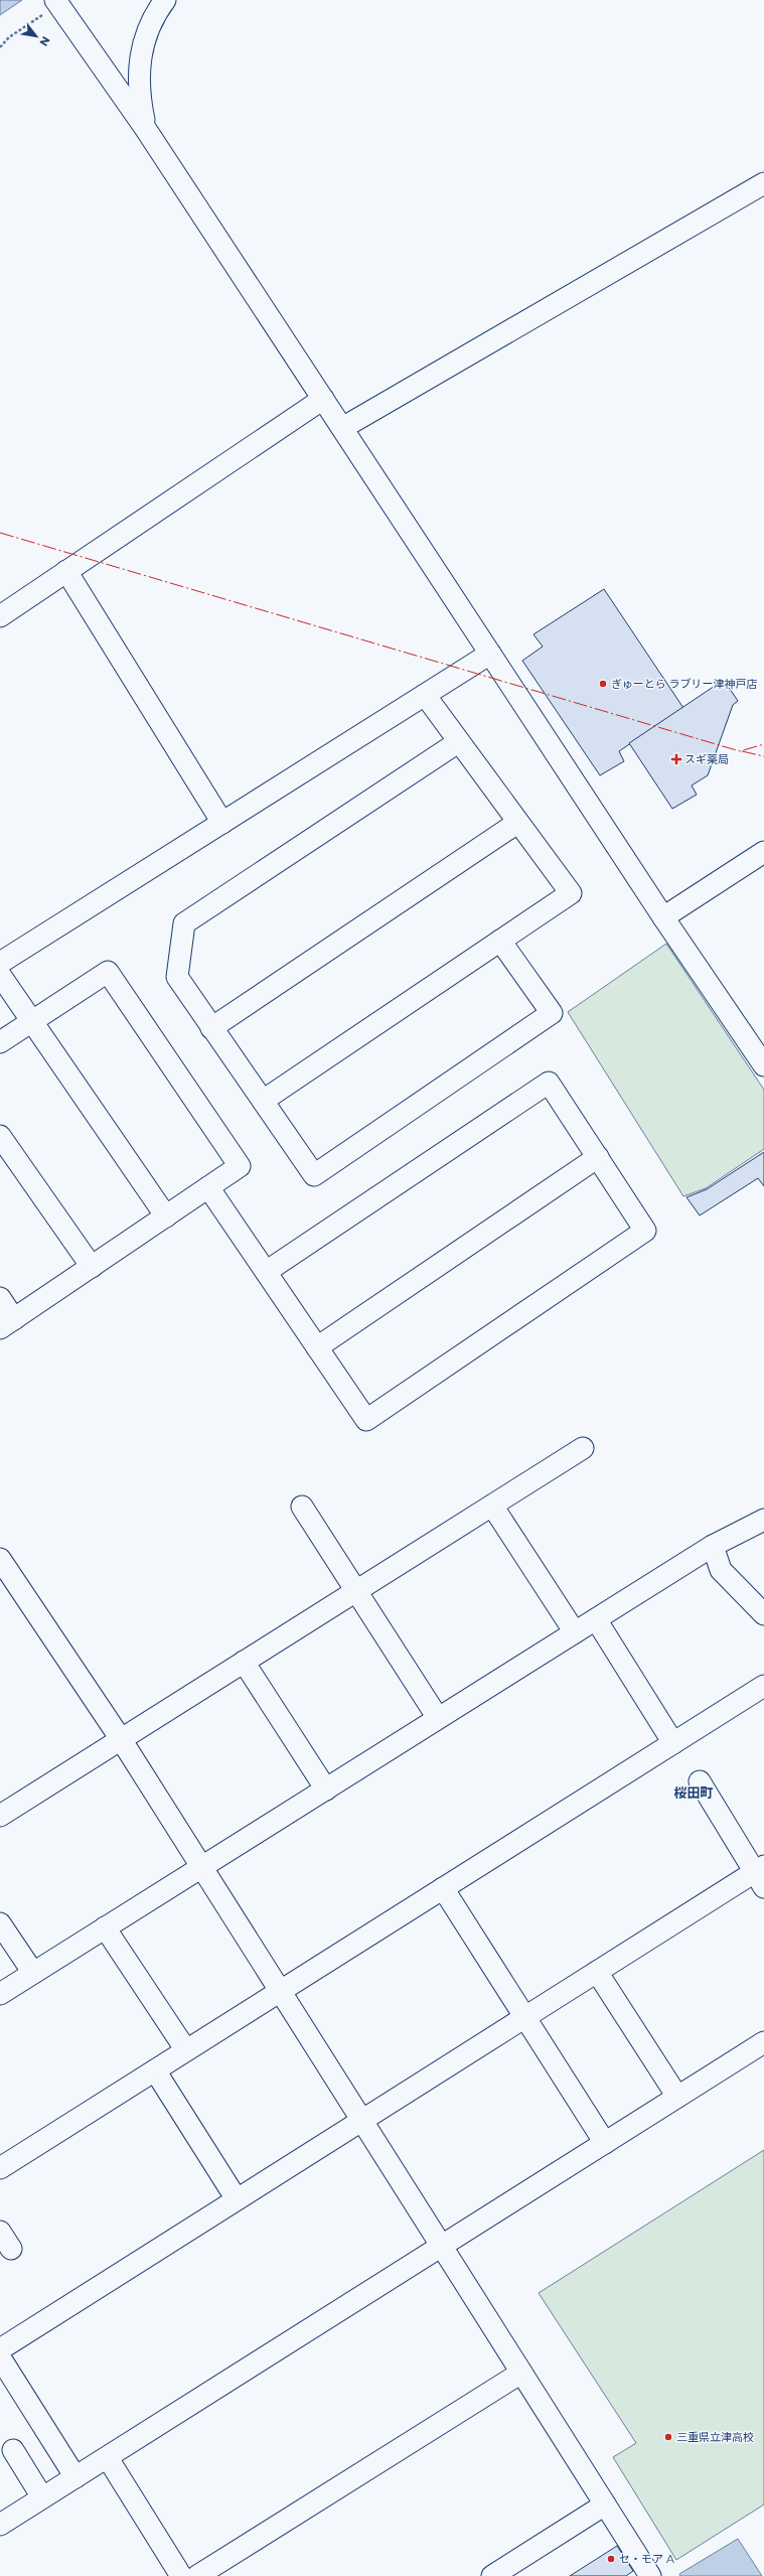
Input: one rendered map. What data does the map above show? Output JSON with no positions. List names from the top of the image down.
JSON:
{
  "districts": ["桜田町"],
  "places": {
    "other": ["ぎゅーとら ラブリー津神戸店", "三重県立津高校", "セ・モア A"],
    "health": ["スギ薬局"]
  },
  "north": "bottom right"
}
